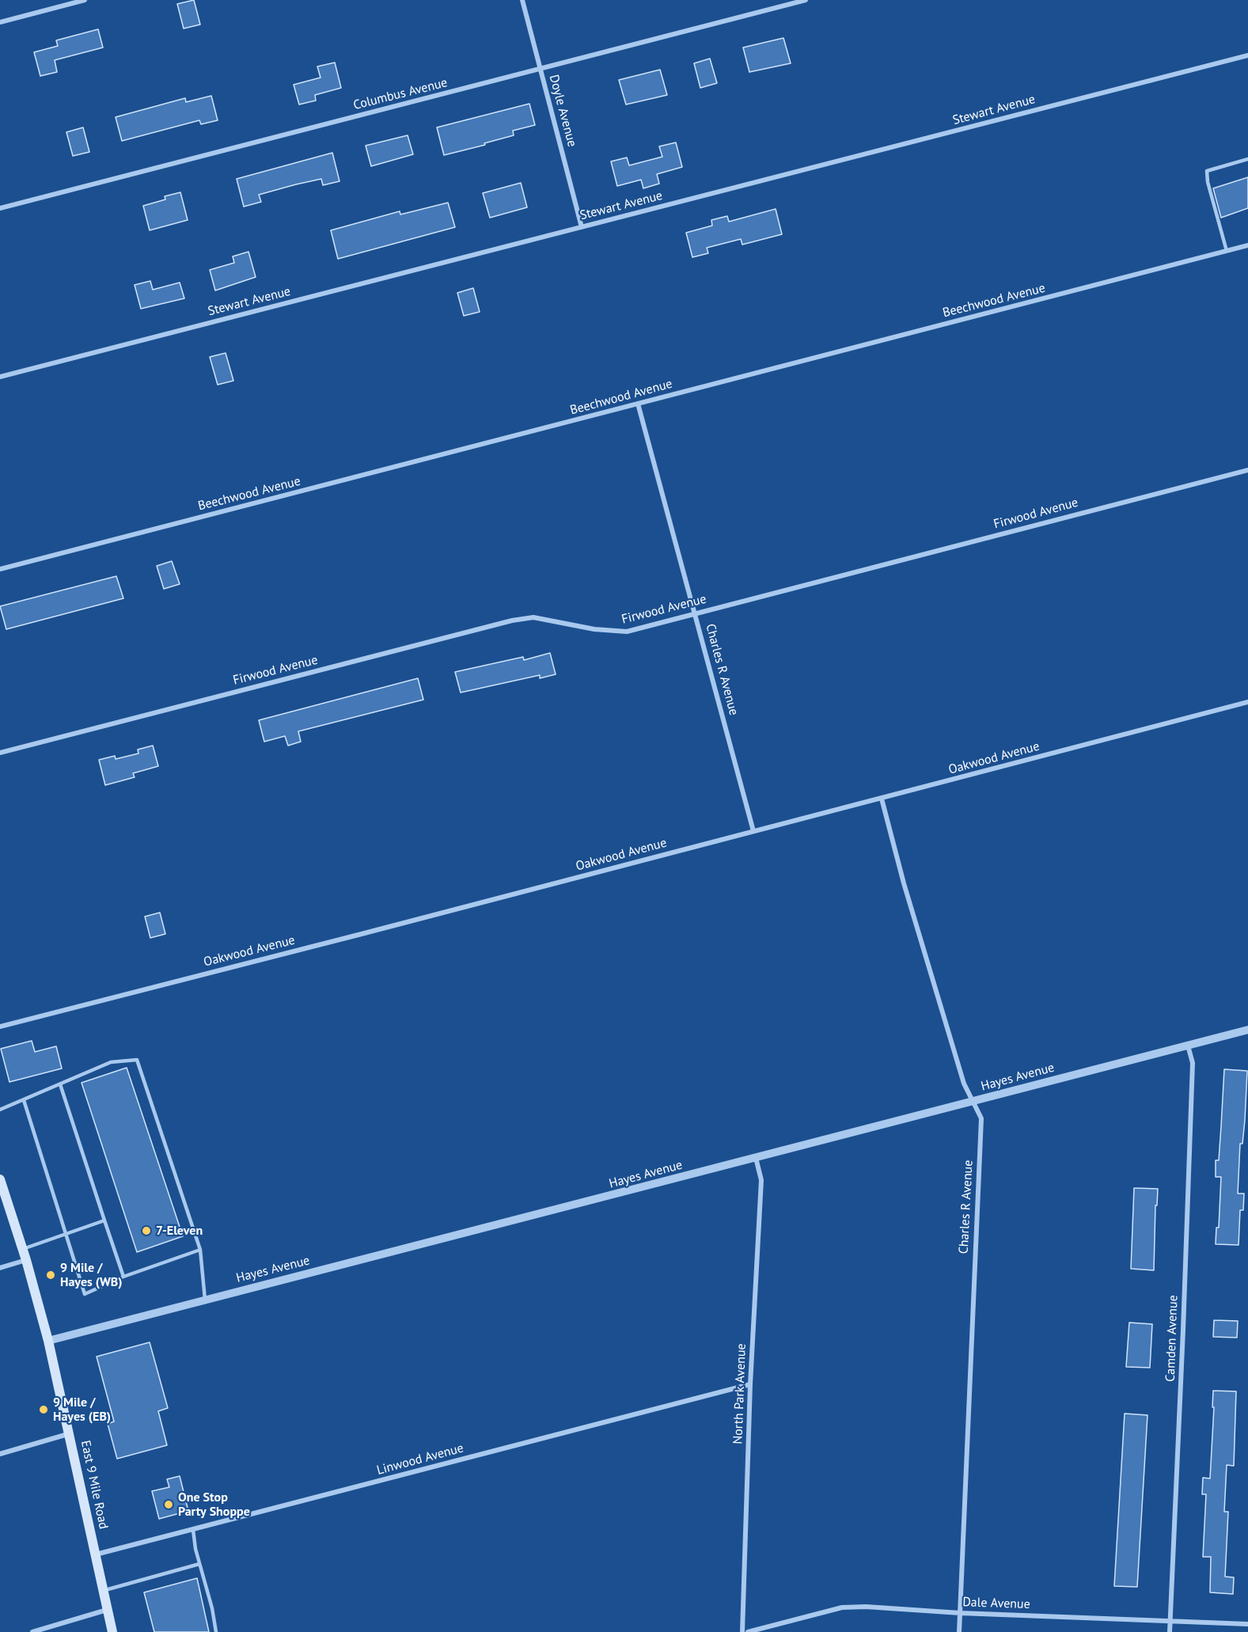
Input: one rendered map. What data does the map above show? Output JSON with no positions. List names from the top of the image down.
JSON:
{
  "streets": {
    "main road": ["East 9 Mile Road"],
    "street": [
      "Columbus Avenue",
      "Stewart Avenue",
      "Doyle Avenue",
      "Beechwood Avenue",
      "Firwood Avenue",
      "Charles R Avenue",
      "Oakwood Avenue",
      "Hayes Avenue",
      "Camden Avenue",
      "North Park Avenue",
      "Linwood Avenue",
      "Dale Avenue"
    ]
  },
  "crossings": [
    ["Columbus Avenue", "Doyle Avenue"],
    ["Stewart Avenue", "Doyle Avenue"],
    ["Beechwood Avenue", "Charles R Avenue"],
    ["Firwood Avenue", "Charles R Avenue"],
    ["Charles R Avenue", "Oakwood Avenue"],
    ["Charles R Avenue", "Hayes Avenue"],
    ["Charles R Avenue", "Dale Avenue"],
    ["Hayes Avenue", "Camden Avenue"],
    ["Hayes Avenue", "North Park Avenue"],
    ["Hayes Avenue", "East 9 Mile Road"],
    ["Camden Avenue", "Dale Avenue"],
    ["North Park Avenue", "Linwood Avenue"],
    ["Linwood Avenue", "East 9 Mile Road"]
  ],
  "places": [
    "7-Eleven",
    "9 Mile / Hayes (WB)",
    "9 Mile / Hayes (EB)",
    "One Stop Party Shoppe"
  ]
}
